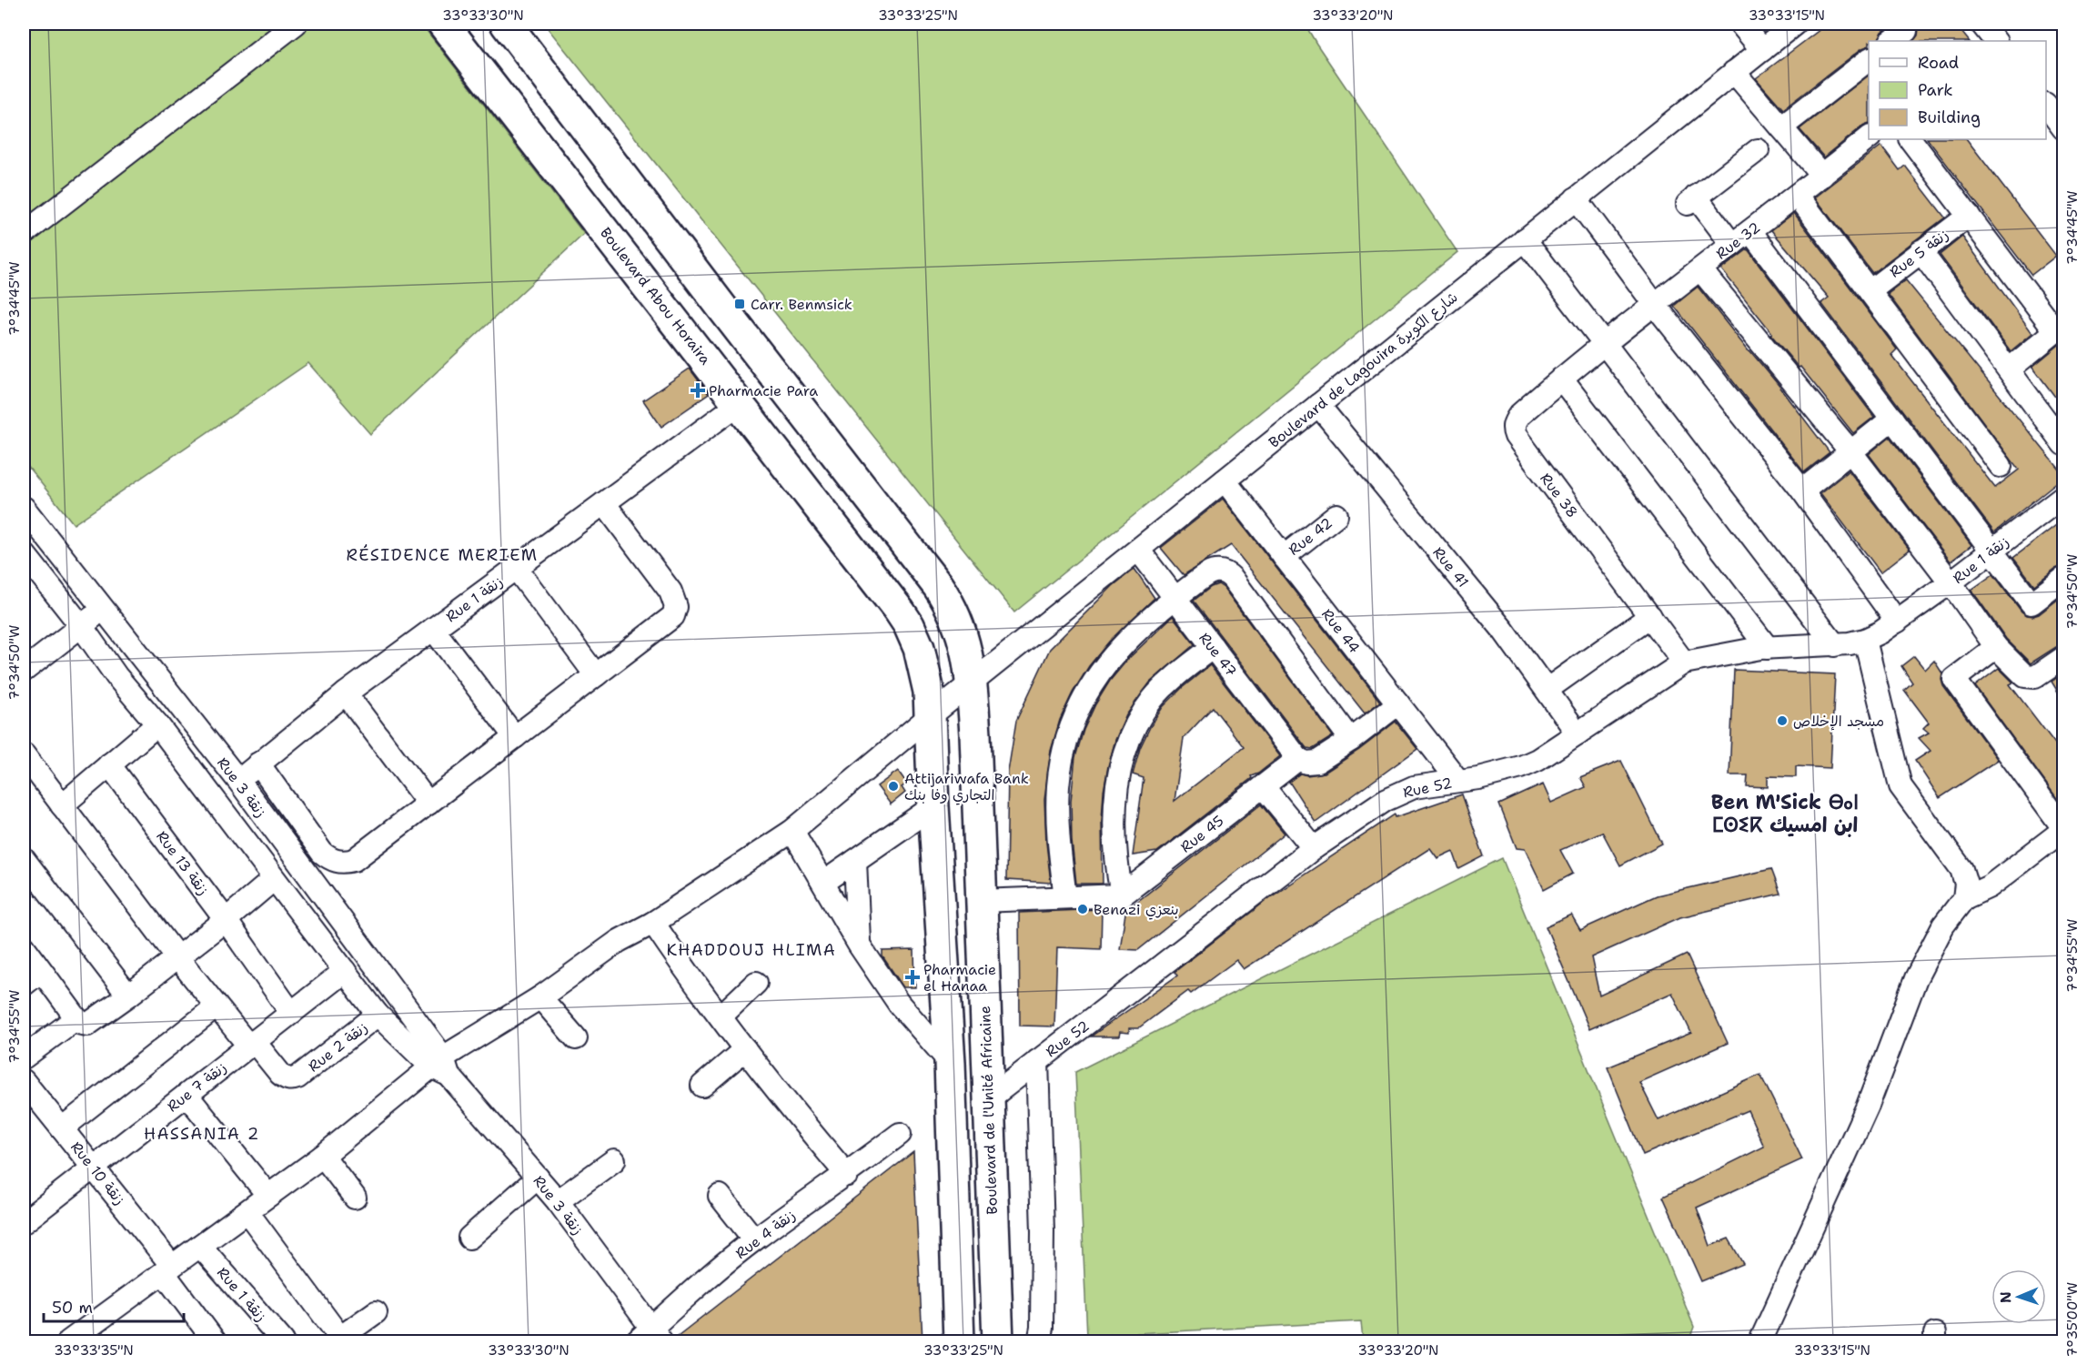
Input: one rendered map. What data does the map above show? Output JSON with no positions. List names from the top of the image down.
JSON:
{
  "streets": {
    "main road": ["Boulevard Abou Horaira", "Boulevard de l'Unité Africaine"],
    "street": [
      "Rue 32",
      "Rue 5 زنقة",
      "Boulevard de Lagouira شارع الكويرة",
      "Rue 38",
      "Rue 42",
      "Rue 1 زنقة",
      "Rue 41",
      "Rue 44",
      "Rue 47",
      "Rue 3 زنقة",
      "Rue 52",
      "Rue 45",
      "Rue 13 زنقة",
      "Rue 2 زنقة",
      "Rue 7 زنقة",
      "Rue 10 زنقة",
      "Rue 4 زنقة"
    ]
  },
  "crossings": [
    ["Rue 32", "Rue 38"],
    ["Boulevard Abou Horaira", "Boulevard de Lagouira شارع الكويرة"],
    ["Boulevard Abou Horaira", "Rue 1 زنقة"],
    ["Boulevard de Lagouira شارع الكويرة", "Rue 1 زنقة"],
    ["Boulevard de Lagouira شارع الكويرة", "Rue 41"],
    ["Boulevard de Lagouira شارع الكويرة", "Rue 44"],
    ["Boulevard de Lagouira شارع الكويرة", "Rue 47"],
    ["Boulevard de Lagouira شارع الكويرة", "Rue 3 زنقة"],
    ["Boulevard de Lagouira شارع الكويرة", "Boulevard de l'Unité Africaine"],
    ["Boulevard de Lagouira شارع الكويرة", "Rue 10 زنقة"],
    ["Rue 38", "Rue 52"],
    ["Rue 42", "Rue 44"],
    ["Rue 1 زنقة", "Rue 3 زنقة"],
    ["Rue 1 زنقة", "Rue 52"],
    ["Rue 41", "Rue 52"],
    ["Rue 44", "Rue 52"],
    ["Rue 47", "Rue 45"],
    ["Rue 3 زنقة", "Rue 2 زنقة"],
    ["Rue 3 زنقة", "Rue 7 زنقة"],
    ["Rue 3 زنقة", "Rue 4 زنقة"],
    ["Rue 52", "Boulevard de l'Unité Africaine"],
    ["Rue 13 زنقة", "Rue 7 زنقة"],
    ["Rue 2 زنقة", "Rue 7 زنقة"],
    ["Rue 7 زنقة", "Rue 10 زنقة"]
  ],
  "districts": [
    "RÉSIDENCE MERIEM",
    "Ben M'Sick ⴱⴰⵏ ⵎⵙⵉⴽ ابن امسيك",
    "KHADDOUJ HLIMA",
    "HASSANIA 2"
  ],
  "places": {
    "transit": ["Carr. Benmsick"],
    "health": ["Pharmacie Para", "Pharmacie el Hanaa"],
    "other": ["مسجد الإخلاص", "Attijariwafa Bank التجاري وفا بنك", "Benazi بنعزي"]
  },
  "legend": ["Road", "Park", "Building"],
  "scale_bar": "50 m",
  "north": "left",
  "coordinates": [
    "33°33'30\"N",
    "33°33'25\"N",
    "33°33'20\"N",
    "33°33'15\"N",
    "7°34'45\"W",
    "7°34'50\"W",
    "7°34'55\"W",
    "7°35'00\"W",
    "33°33'35\"N"
  ]
}
